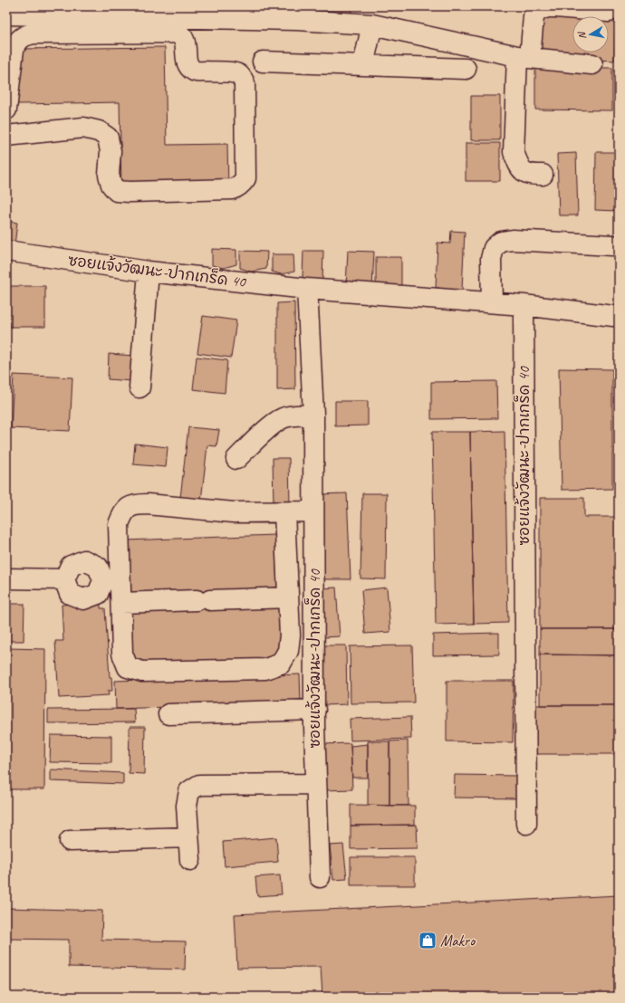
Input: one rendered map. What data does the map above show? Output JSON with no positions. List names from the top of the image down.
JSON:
{
  "streets": {
    "street": ["ซอยแจ้งวัฒนะ-ปากเกร็ด 40"]
  },
  "places": {
    "shop": ["Makro"]
  },
  "north": "left"
}
